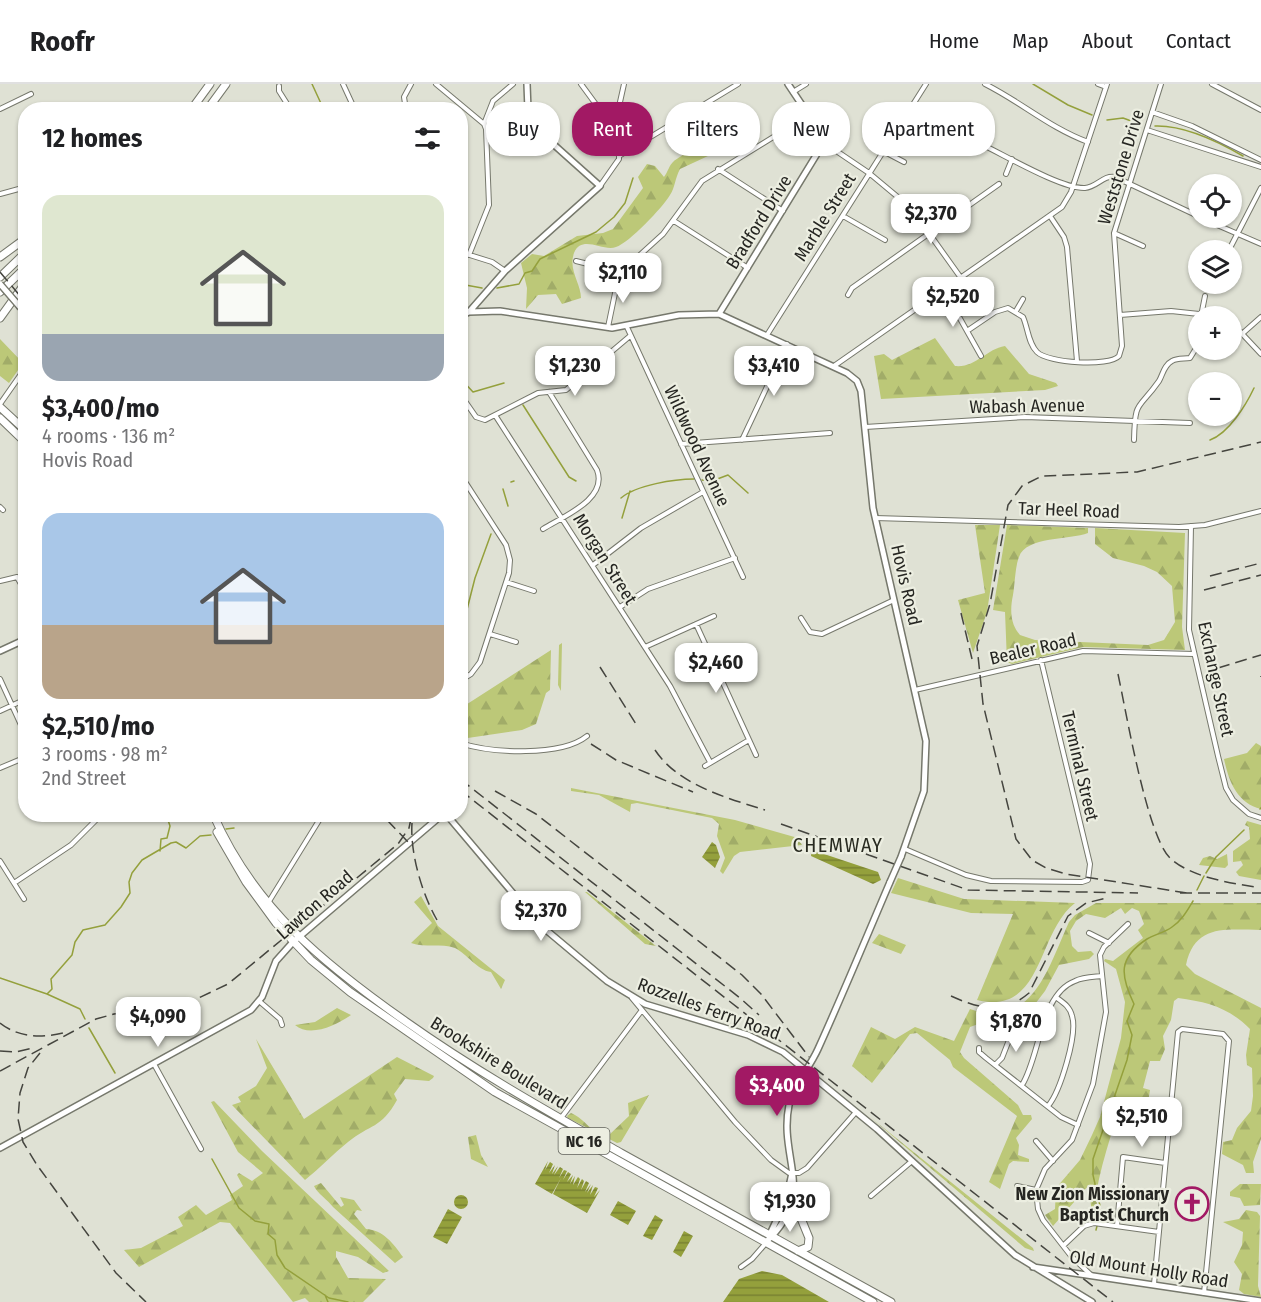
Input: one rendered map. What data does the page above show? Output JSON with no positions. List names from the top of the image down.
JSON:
{
  "streets": {
    "highway": ["Brookshire Boulevard", "NC 16"],
    "street": [
      "Weststone Drive",
      "Marble Street",
      "Bradford Drive",
      "Wabash Avenue",
      "Wildwood Avenue",
      "Tar Heel Road",
      "Morgan Street",
      "Hovis Road",
      "Bealer Road",
      "Exchange Street",
      "Terminal Street",
      "Lawton Road",
      "Rozzelles Ferry Road",
      "Old Mount Holly Road"
    ]
  },
  "crossings": [
    ["Marble Street", "Hovis Road"],
    ["Bradford Drive", "Hovis Road"],
    ["Wabash Avenue", "Hovis Road"],
    ["Wildwood Avenue", "Hovis Road"],
    ["Tar Heel Road", "Hovis Road"],
    ["Tar Heel Road", "Exchange Street"],
    ["Hovis Road", "Bealer Road"],
    ["Hovis Road", "Terminal Street"],
    ["Hovis Road", "Rozzelles Ferry Road"],
    ["Hovis Road", "Brookshire Boulevard"],
    ["Bealer Road", "Exchange Street"],
    ["Bealer Road", "Terminal Street"],
    ["Lawton Road", "Brookshire Boulevard"],
    ["Rozzelles Ferry Road", "Old Mount Holly Road"]
  ],
  "districts": ["CHEMWAY"],
  "places": {
    "church": ["New Zion Missionary Baptist Church"]
  },
  "page": {
    "header": "Roofr",
    "nav": [
      "Home",
      "Map",
      "About",
      "Contact"
    ],
    "chip": [
      "Buy",
      "Rent",
      "Filters",
      "New",
      "Apartment"
    ],
    "heading": "12 homes",
    "map_buttons": ["+", "−"],
    "list": [
      {
        "name": "$3,400/mo",
        "note": "4 rooms · 136 m² · Hovis Road"
      },
      {
        "name": "$2,510/mo",
        "note": "3 rooms · 98 m² · 2nd Street"
      }
    ],
    "price": [
      "$2,370",
      "$2,110",
      "$2,520",
      "$1,230",
      "$3,410",
      "$2,460",
      "$2,370",
      "$4,090",
      "$1,870",
      "$3,400",
      "$2,510",
      "$1,930"
    ]
  }
}
